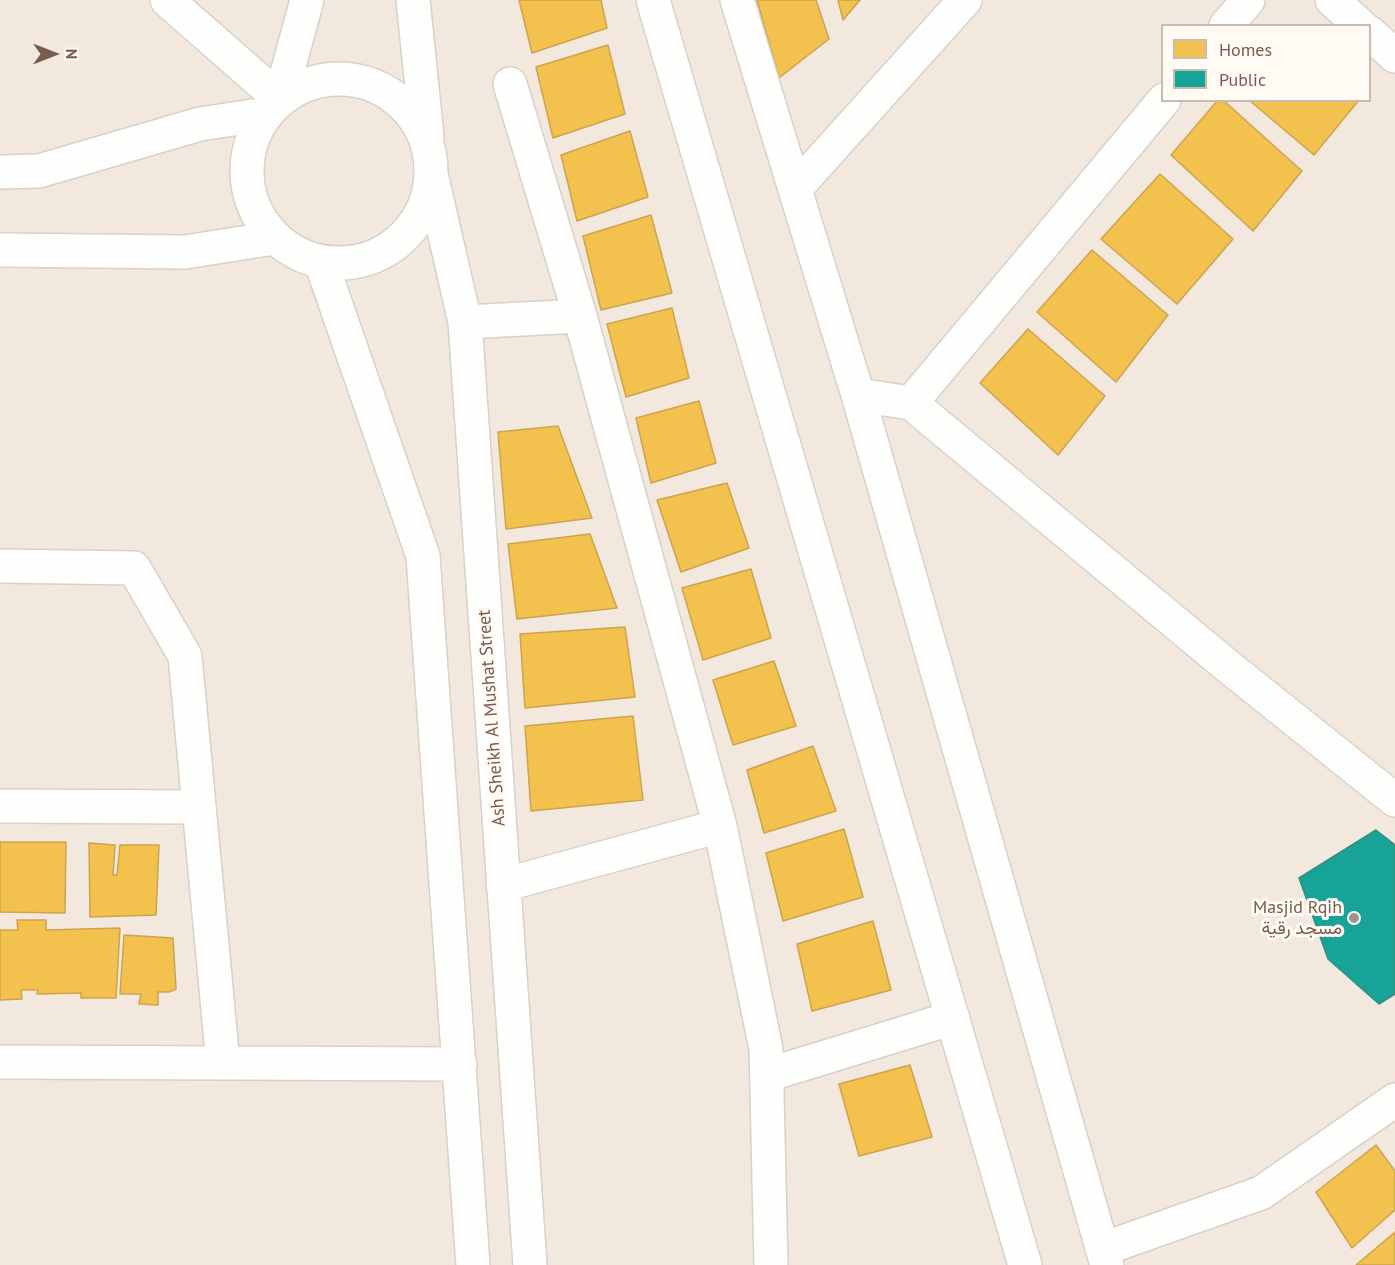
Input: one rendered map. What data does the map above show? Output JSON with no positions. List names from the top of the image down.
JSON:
{
  "streets": {
    "street": ["Ash Sheikh Al Mushat Street"]
  },
  "places": ["Masjid Rqih مسجد رقية"],
  "legend": ["Homes", "Public"],
  "north": "right"
}
